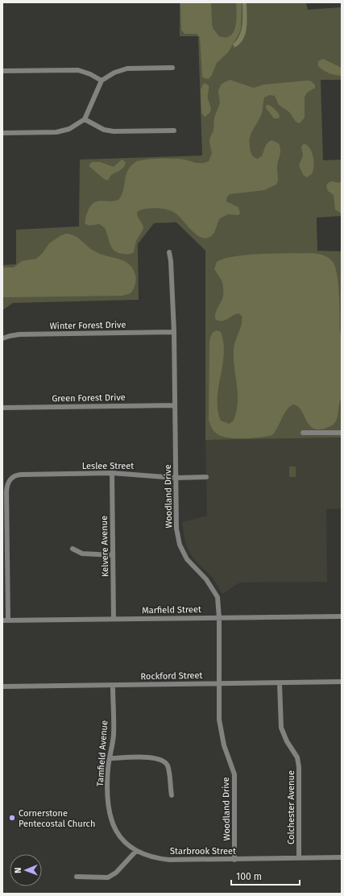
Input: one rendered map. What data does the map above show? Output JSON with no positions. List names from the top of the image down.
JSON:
{
  "streets": {
    "street": [
      "Winter Forest Drive",
      "Green Forest Drive",
      "Leslee Street",
      "Woodland Drive",
      "Kelvere Avenue",
      "Marfield Street",
      "Rockford Street",
      "Tamfield Avenue",
      "Colchester Avenue",
      "Starbrook Street"
    ]
  },
  "crossings": [
    ["Winter Forest Drive", "Woodland Drive"],
    ["Green Forest Drive", "Woodland Drive"],
    ["Leslee Street", "Woodland Drive"],
    ["Leslee Street", "Kelvere Avenue"],
    ["Leslee Street", "Marfield Street"],
    ["Woodland Drive", "Marfield Street"],
    ["Woodland Drive", "Rockford Street"],
    ["Woodland Drive", "Starbrook Street"],
    ["Kelvere Avenue", "Marfield Street"],
    ["Rockford Street", "Tamfield Avenue"],
    ["Rockford Street", "Colchester Avenue"],
    ["Tamfield Avenue", "Starbrook Street"],
    ["Colchester Avenue", "Starbrook Street"]
  ],
  "places": ["Cornerstone Pentecostal Church"],
  "scale_bar": "100 m",
  "north": "left"
}
